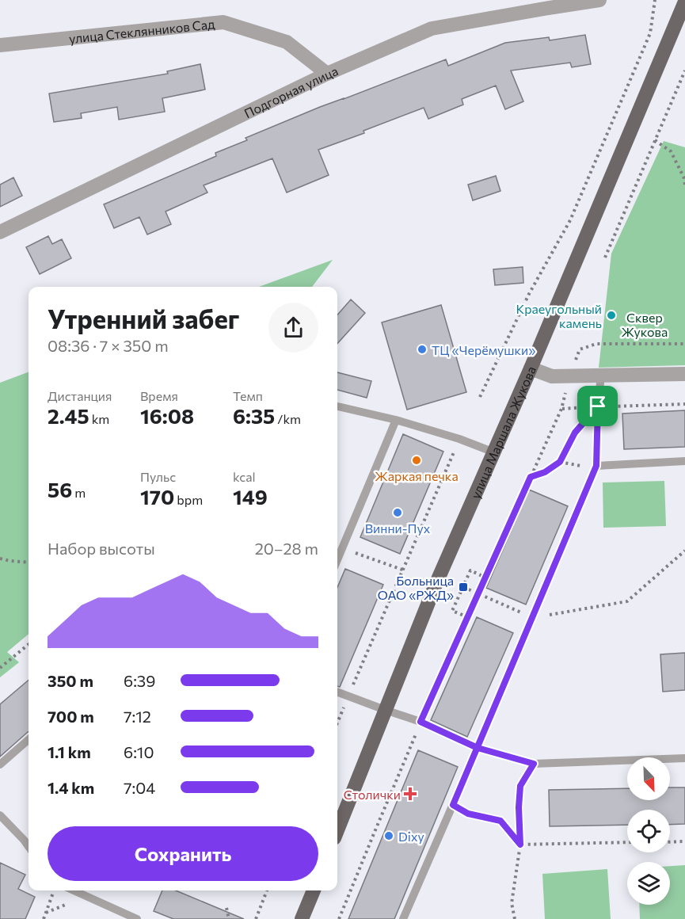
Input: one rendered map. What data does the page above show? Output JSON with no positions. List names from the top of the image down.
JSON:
{
  "streets": {
    "main road": ["улица Маршала Жукова"],
    "street": ["улица Стеклянников Сад", "Подгорная улица"]
  },
  "crossings": [
    ["улица Стеклянников Сад", "Подгорная улица"]
  ],
  "parks": ["Сквер Жукова"],
  "places": {
    "other": [
      "Краеугольный камень",
      "ТЦ «Черёмушки»",
      "Жаркая печка",
      "Винни-Пух",
      "Dixy"
    ],
    "transit": ["Больница ОАО «РЖД»"],
    "health": ["Столички"]
  },
  "north": "bottom right",
  "page": {
    "heading": ["Утренний забег", "08:36 · 7 × 350 m"],
    "stats": [
      ["Дистанция", "2.45 km"],
      ["Время", "16:08"],
      ["Темп", "6:35 /km"],
      ["56 m"],
      ["Пульс", "170 bpm"],
      ["kcal", "149"]
    ],
    "chart": ["Набор высоты", "20–28 m"],
    "list": [
      {
        "name": "350 m",
        "note": "6:39"
      },
      {
        "name": "700 m",
        "note": "7:12"
      },
      {
        "name": "1.1 km",
        "note": "6:10"
      },
      {
        "name": "1.4 km",
        "note": "7:04"
      }
    ],
    "buttons": "Сохранить"
  }
}
